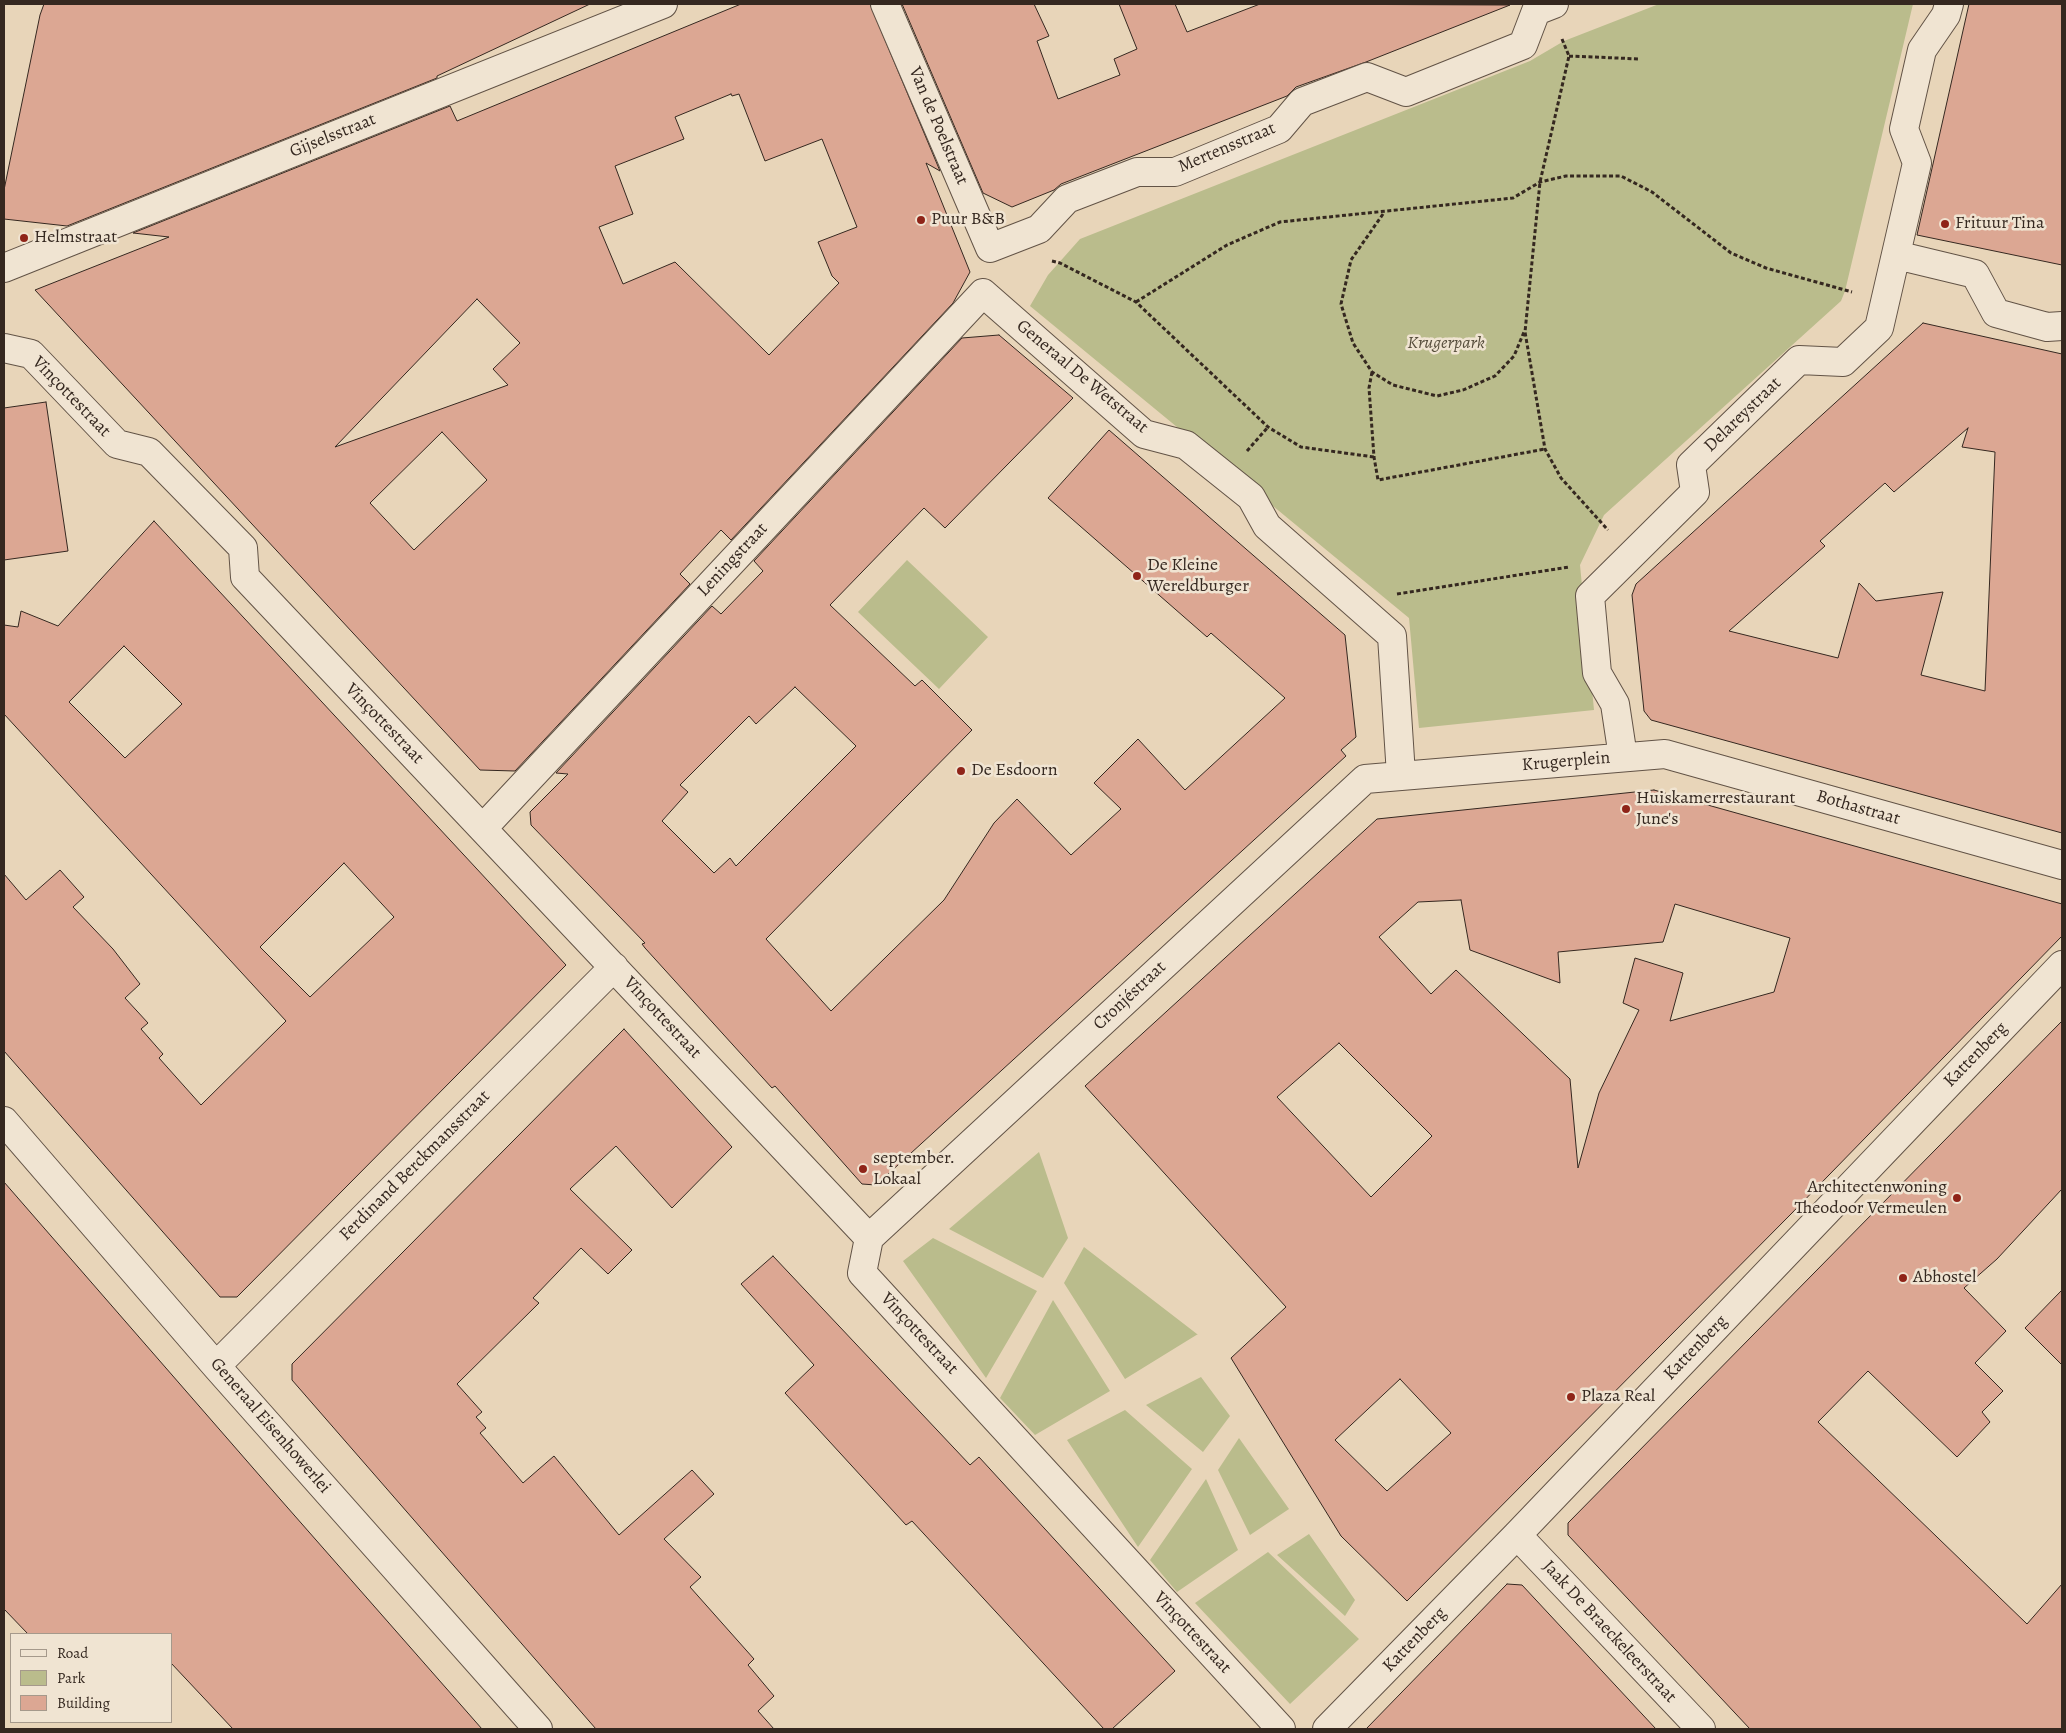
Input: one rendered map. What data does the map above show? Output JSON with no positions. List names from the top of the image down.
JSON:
{
  "streets": {
    "street": [
      "Van de Poelstraat",
      "Gijselsstraat",
      "Mertensstraat",
      "Generaal De Wetstraat",
      "Vinçottestraat",
      "Delareystraat",
      "Leningstraat",
      "Krugerplein",
      "Bothastraat",
      "Cronjéstraat",
      "Kattenberg",
      "Ferdinand Berckmansstraat",
      "Generaal Eisenhowerlei",
      "Jaak De Braeckeleerstraat"
    ]
  },
  "crossings": [
    ["Van de Poelstraat", "Mertensstraat"],
    ["Generaal De Wetstraat", "Leningstraat"],
    ["Generaal De Wetstraat", "Krugerplein"],
    ["Generaal De Wetstraat", "Cronjéstraat"],
    ["Vinçottestraat", "Leningstraat"],
    ["Vinçottestraat", "Cronjéstraat"],
    ["Vinçottestraat", "Ferdinand Berckmansstraat"],
    ["Delareystraat", "Krugerplein"],
    ["Krugerplein", "Bothastraat"],
    ["Krugerplein", "Cronjéstraat"],
    ["Kattenberg", "Jaak De Braeckeleerstraat"],
    ["Ferdinand Berckmansstraat", "Generaal Eisenhowerlei"]
  ],
  "parks": ["Krugerpark"],
  "places": [
    "Puur B&B",
    "Frituur Tina",
    "Helmstraat",
    "De Kleine Wereldburger",
    "De Esdoorn",
    "Huiskamerrestaurant June's",
    "september. Lokaal",
    "Architectenwoning Theodoor Vermeulen",
    "Abhostel",
    "Plaza Real"
  ],
  "legend": ["Road", "Park", "Building"]
}
